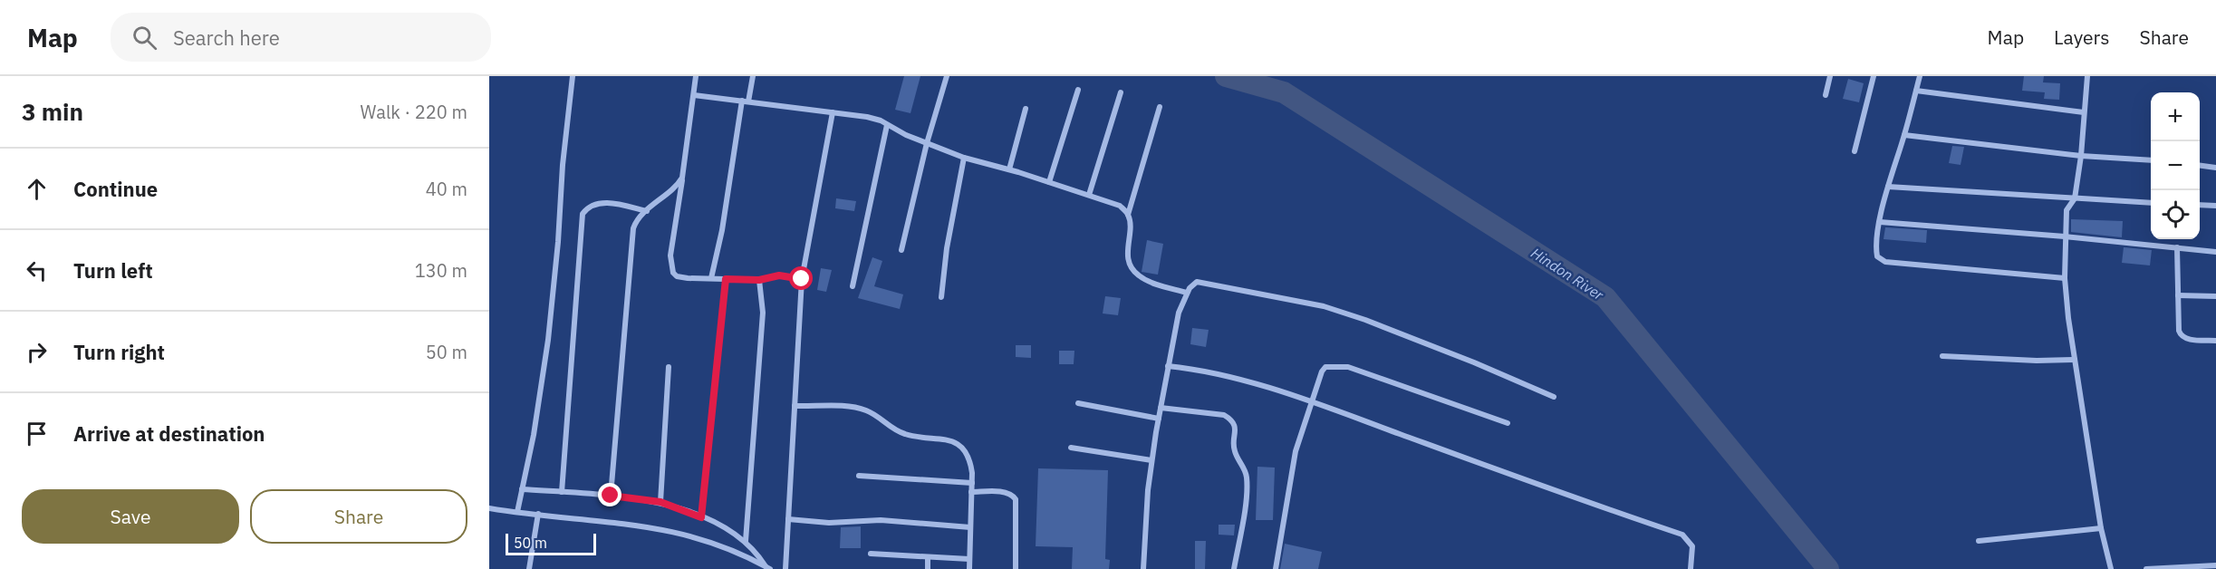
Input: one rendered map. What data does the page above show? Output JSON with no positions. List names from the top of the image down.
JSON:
{
  "water": ["Hindon River"],
  "scale_bar": "50 m",
  "page": {
    "header": "Map",
    "search": "Search here",
    "nav": ["Map", "Layers", "Share"],
    "heading": ["3 min", "Walk · 220 m"],
    "map_buttons": ["+", "−"],
    "list": [
      ["Continue", "40 m"],
      ["Turn left", "130 m"],
      ["Turn right", "50 m"],
      "Arrive at destination"
    ],
    "buttons": ["Save", "Share"],
    "scale": "50 m"
  }
}
